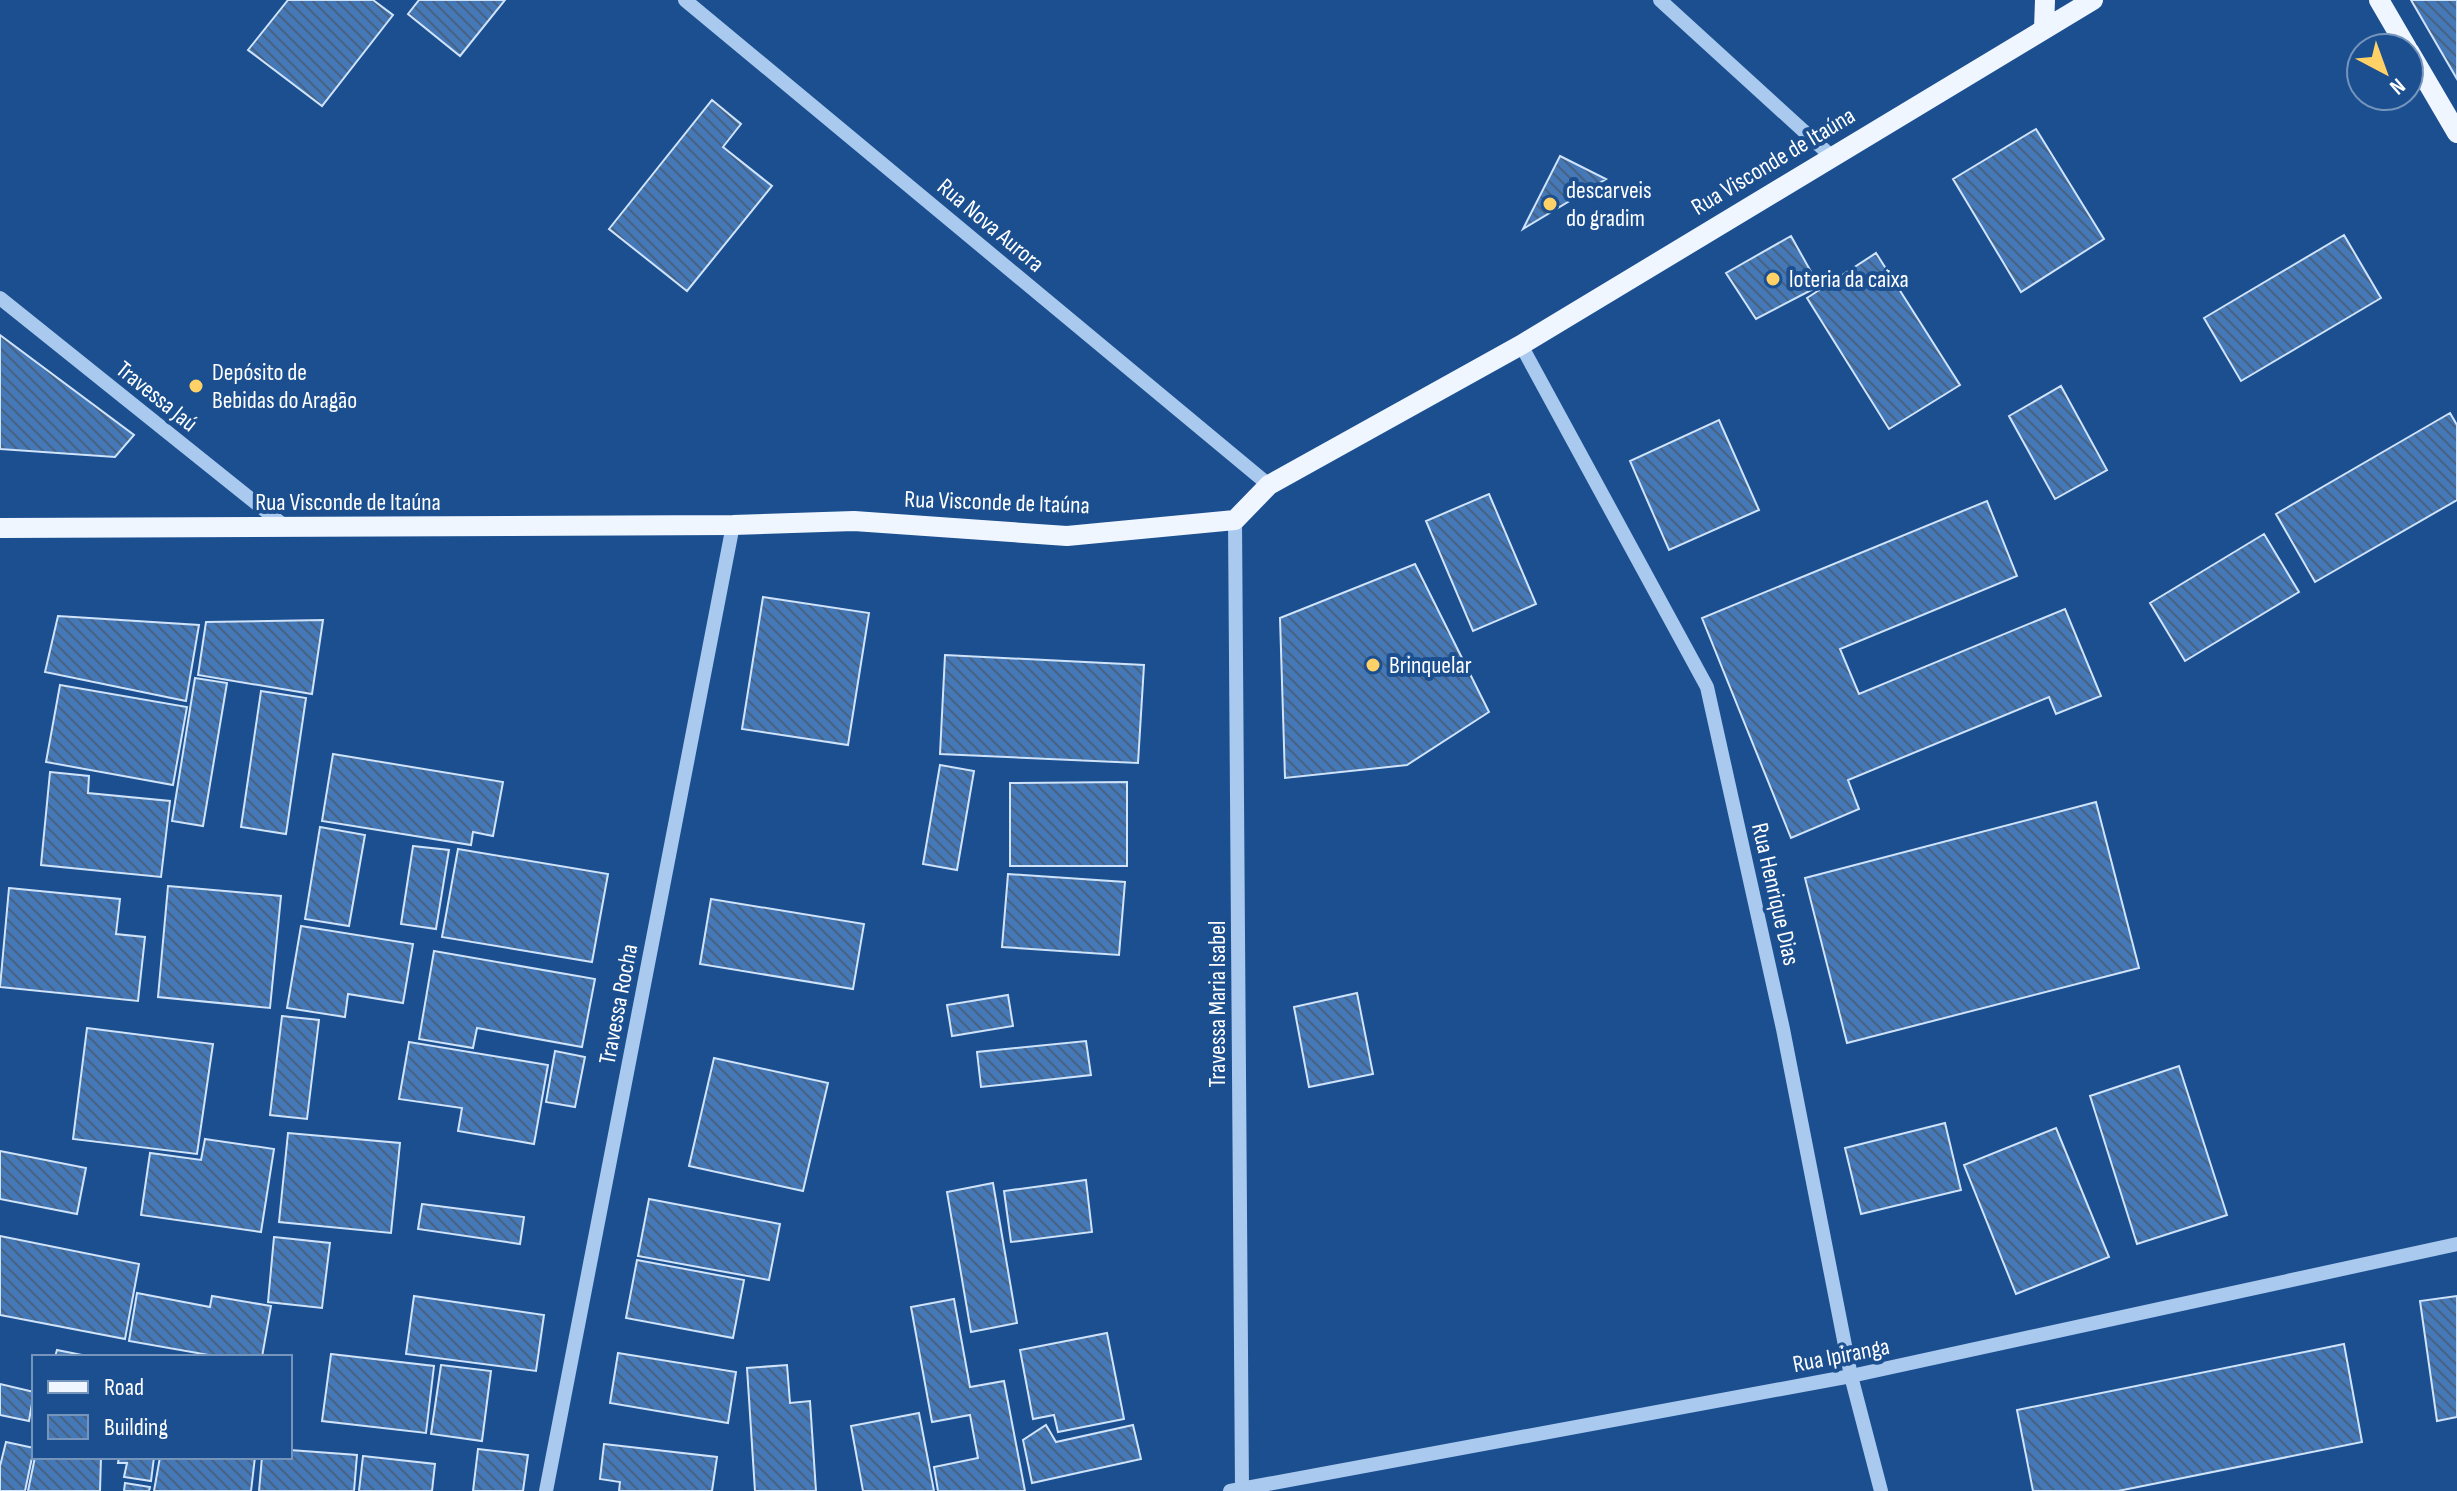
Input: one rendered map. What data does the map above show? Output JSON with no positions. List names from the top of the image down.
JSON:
{
  "streets": {
    "main road": ["Rua Visconde de Itaúna"],
    "street": [
      "Rua Nova Aurora",
      "Travessa Jaú",
      "Rua Henrique Dias",
      "Travessa Rocha",
      "Travessa Maria Isabel",
      "Rua Ipiranga"
    ]
  },
  "crossings": [
    ["Rua Visconde de Itaúna", "Rua Nova Aurora"],
    ["Rua Visconde de Itaúna", "Travessa Jaú"],
    ["Rua Visconde de Itaúna", "Rua Henrique Dias"],
    ["Rua Visconde de Itaúna", "Travessa Rocha"],
    ["Rua Visconde de Itaúna", "Travessa Maria Isabel"],
    ["Rua Henrique Dias", "Rua Ipiranga"],
    ["Travessa Maria Isabel", "Rua Ipiranga"]
  ],
  "places": [
    "descarveis do gradim",
    "loteria da caixa",
    "Depósito de Bebidas do Aragão",
    "Brinquelar"
  ],
  "legend": ["Road", "Building"],
  "north": "bottom right"
}
